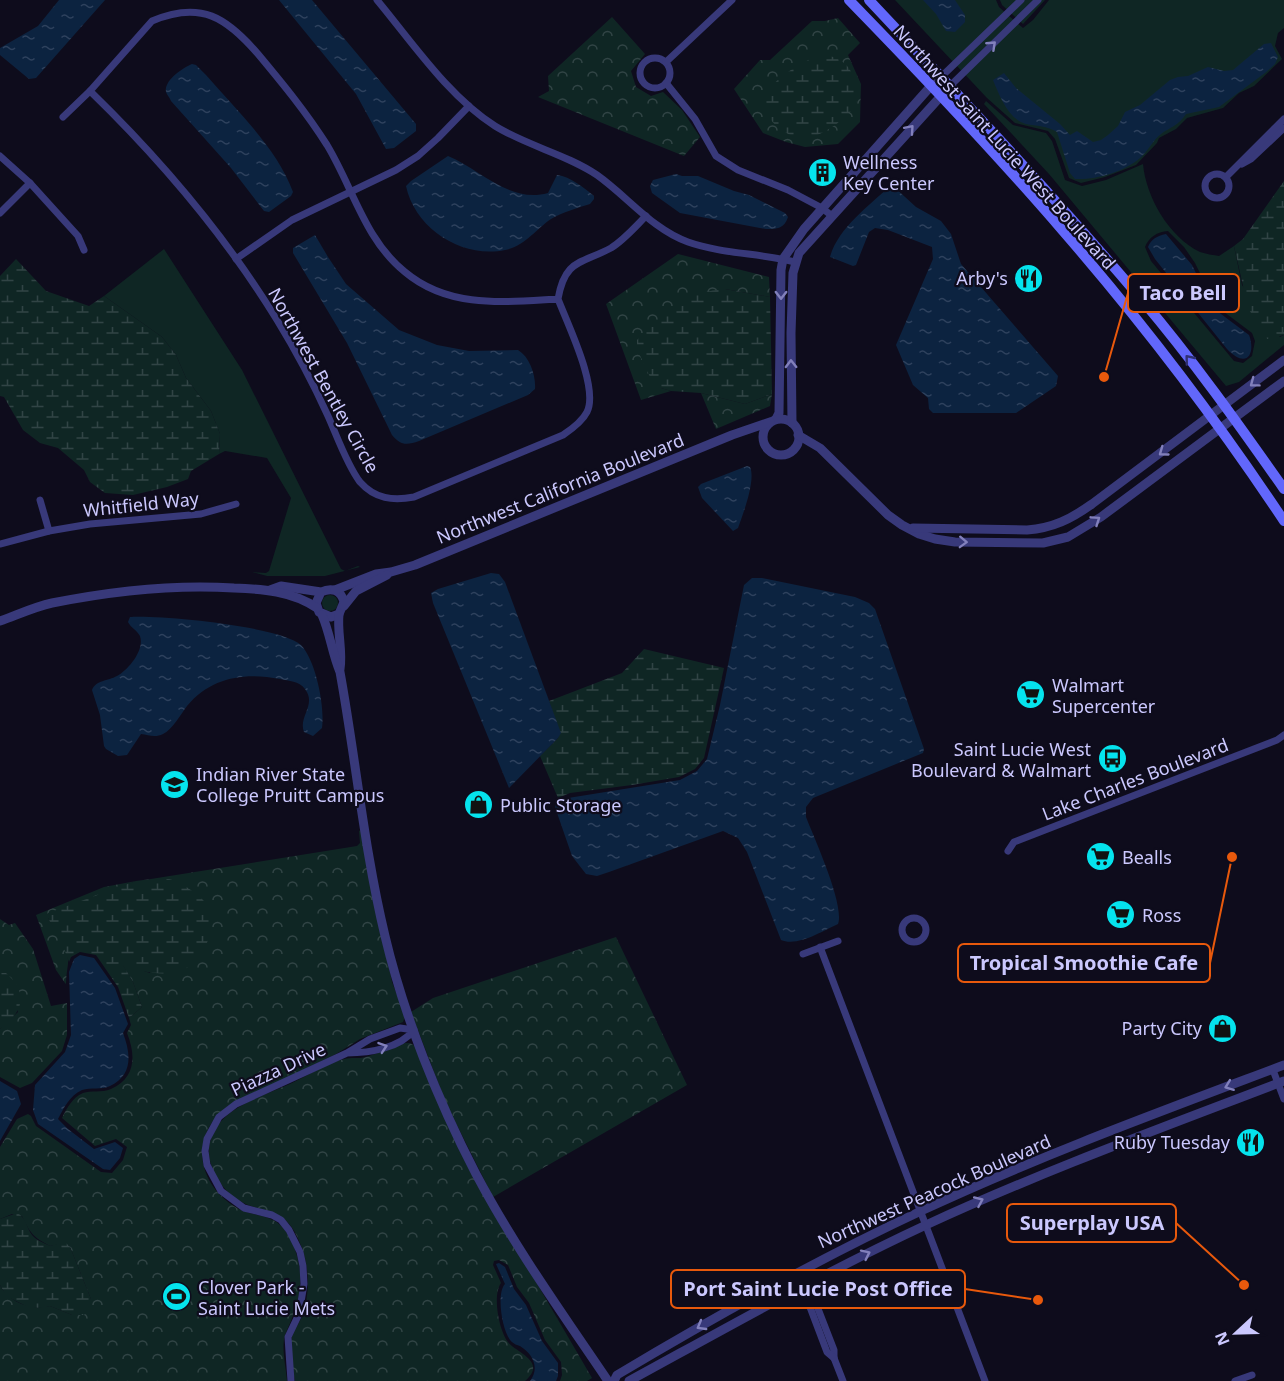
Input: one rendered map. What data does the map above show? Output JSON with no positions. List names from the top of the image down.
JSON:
{
  "streets": {
    "main road": ["Northwest Saint Lucie West Boulevard"],
    "street": [
      "Northwest Bentley Circle",
      "Northwest California Boulevard",
      "Whitfield Way",
      "Lake Charles Boulevard",
      "Piazza Drive",
      "Northwest Peacock Boulevard"
    ]
  },
  "places": {
    "building": ["Wellness Key Center"],
    "restaurant": ["Arby's", "Ruby Tuesday"],
    "other": [
      "Taco Bell",
      "Tropical Smoothie Cafe",
      "Superplay USA",
      "Port Saint Lucie Post Office"
    ],
    "supermarket": ["Walmart Supercenter", "Bealls", "Ross"],
    "bus stop": ["Saint Lucie West Boulevard & Walmart"],
    "school or university": ["Indian River State College Pruitt Campus"],
    "shop": ["Public Storage", "Party City"],
    "sports": ["Clover Park - Saint Lucie Mets"]
  },
  "north": "left"
}
